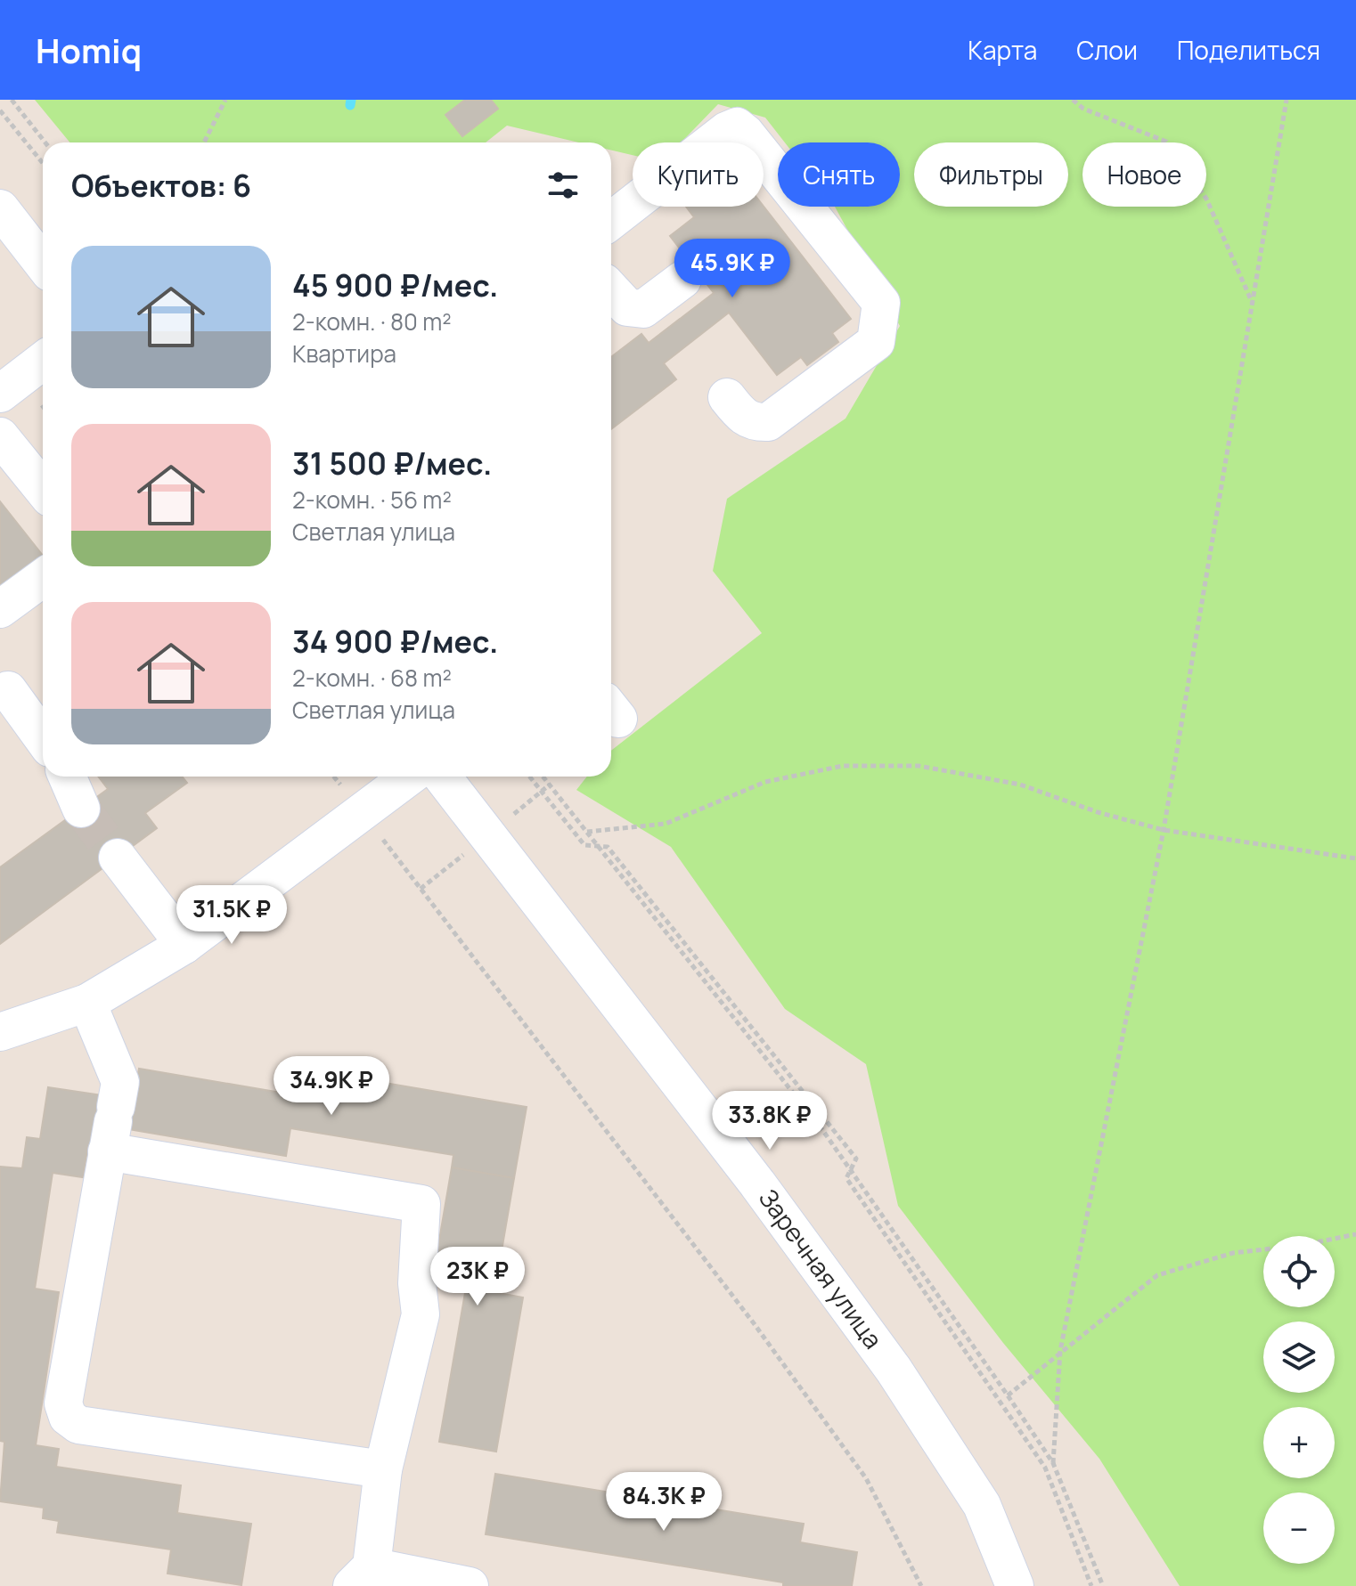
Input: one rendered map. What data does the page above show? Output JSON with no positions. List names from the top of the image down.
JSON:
{
  "streets": {
    "street": ["Заречная улица"]
  },
  "page": {
    "header": "Homiq",
    "nav": ["Карта", "Слои", "Поделиться"],
    "chip": [
      "Купить",
      "Снять",
      "Фильтры",
      "Новое"
    ],
    "heading": "Объектов: 6",
    "list": [
      {
        "name": "45 900 ₽/мес.",
        "note": "2-комн. · 80 m² · Квартира"
      },
      {
        "name": "31 500 ₽/мес.",
        "note": "2-комн. · 56 m² · Светлая улица"
      },
      {
        "name": "34 900 ₽/мес.",
        "note": "2-комн. · 68 m² · Светлая улица"
      }
    ],
    "price": [
      "45.9K ₽",
      "31.5K ₽",
      "34.9K ₽",
      "33.8K ₽",
      "23K ₽",
      "84.3K ₽"
    ],
    "map_buttons": ["+", "−"]
  }
}
